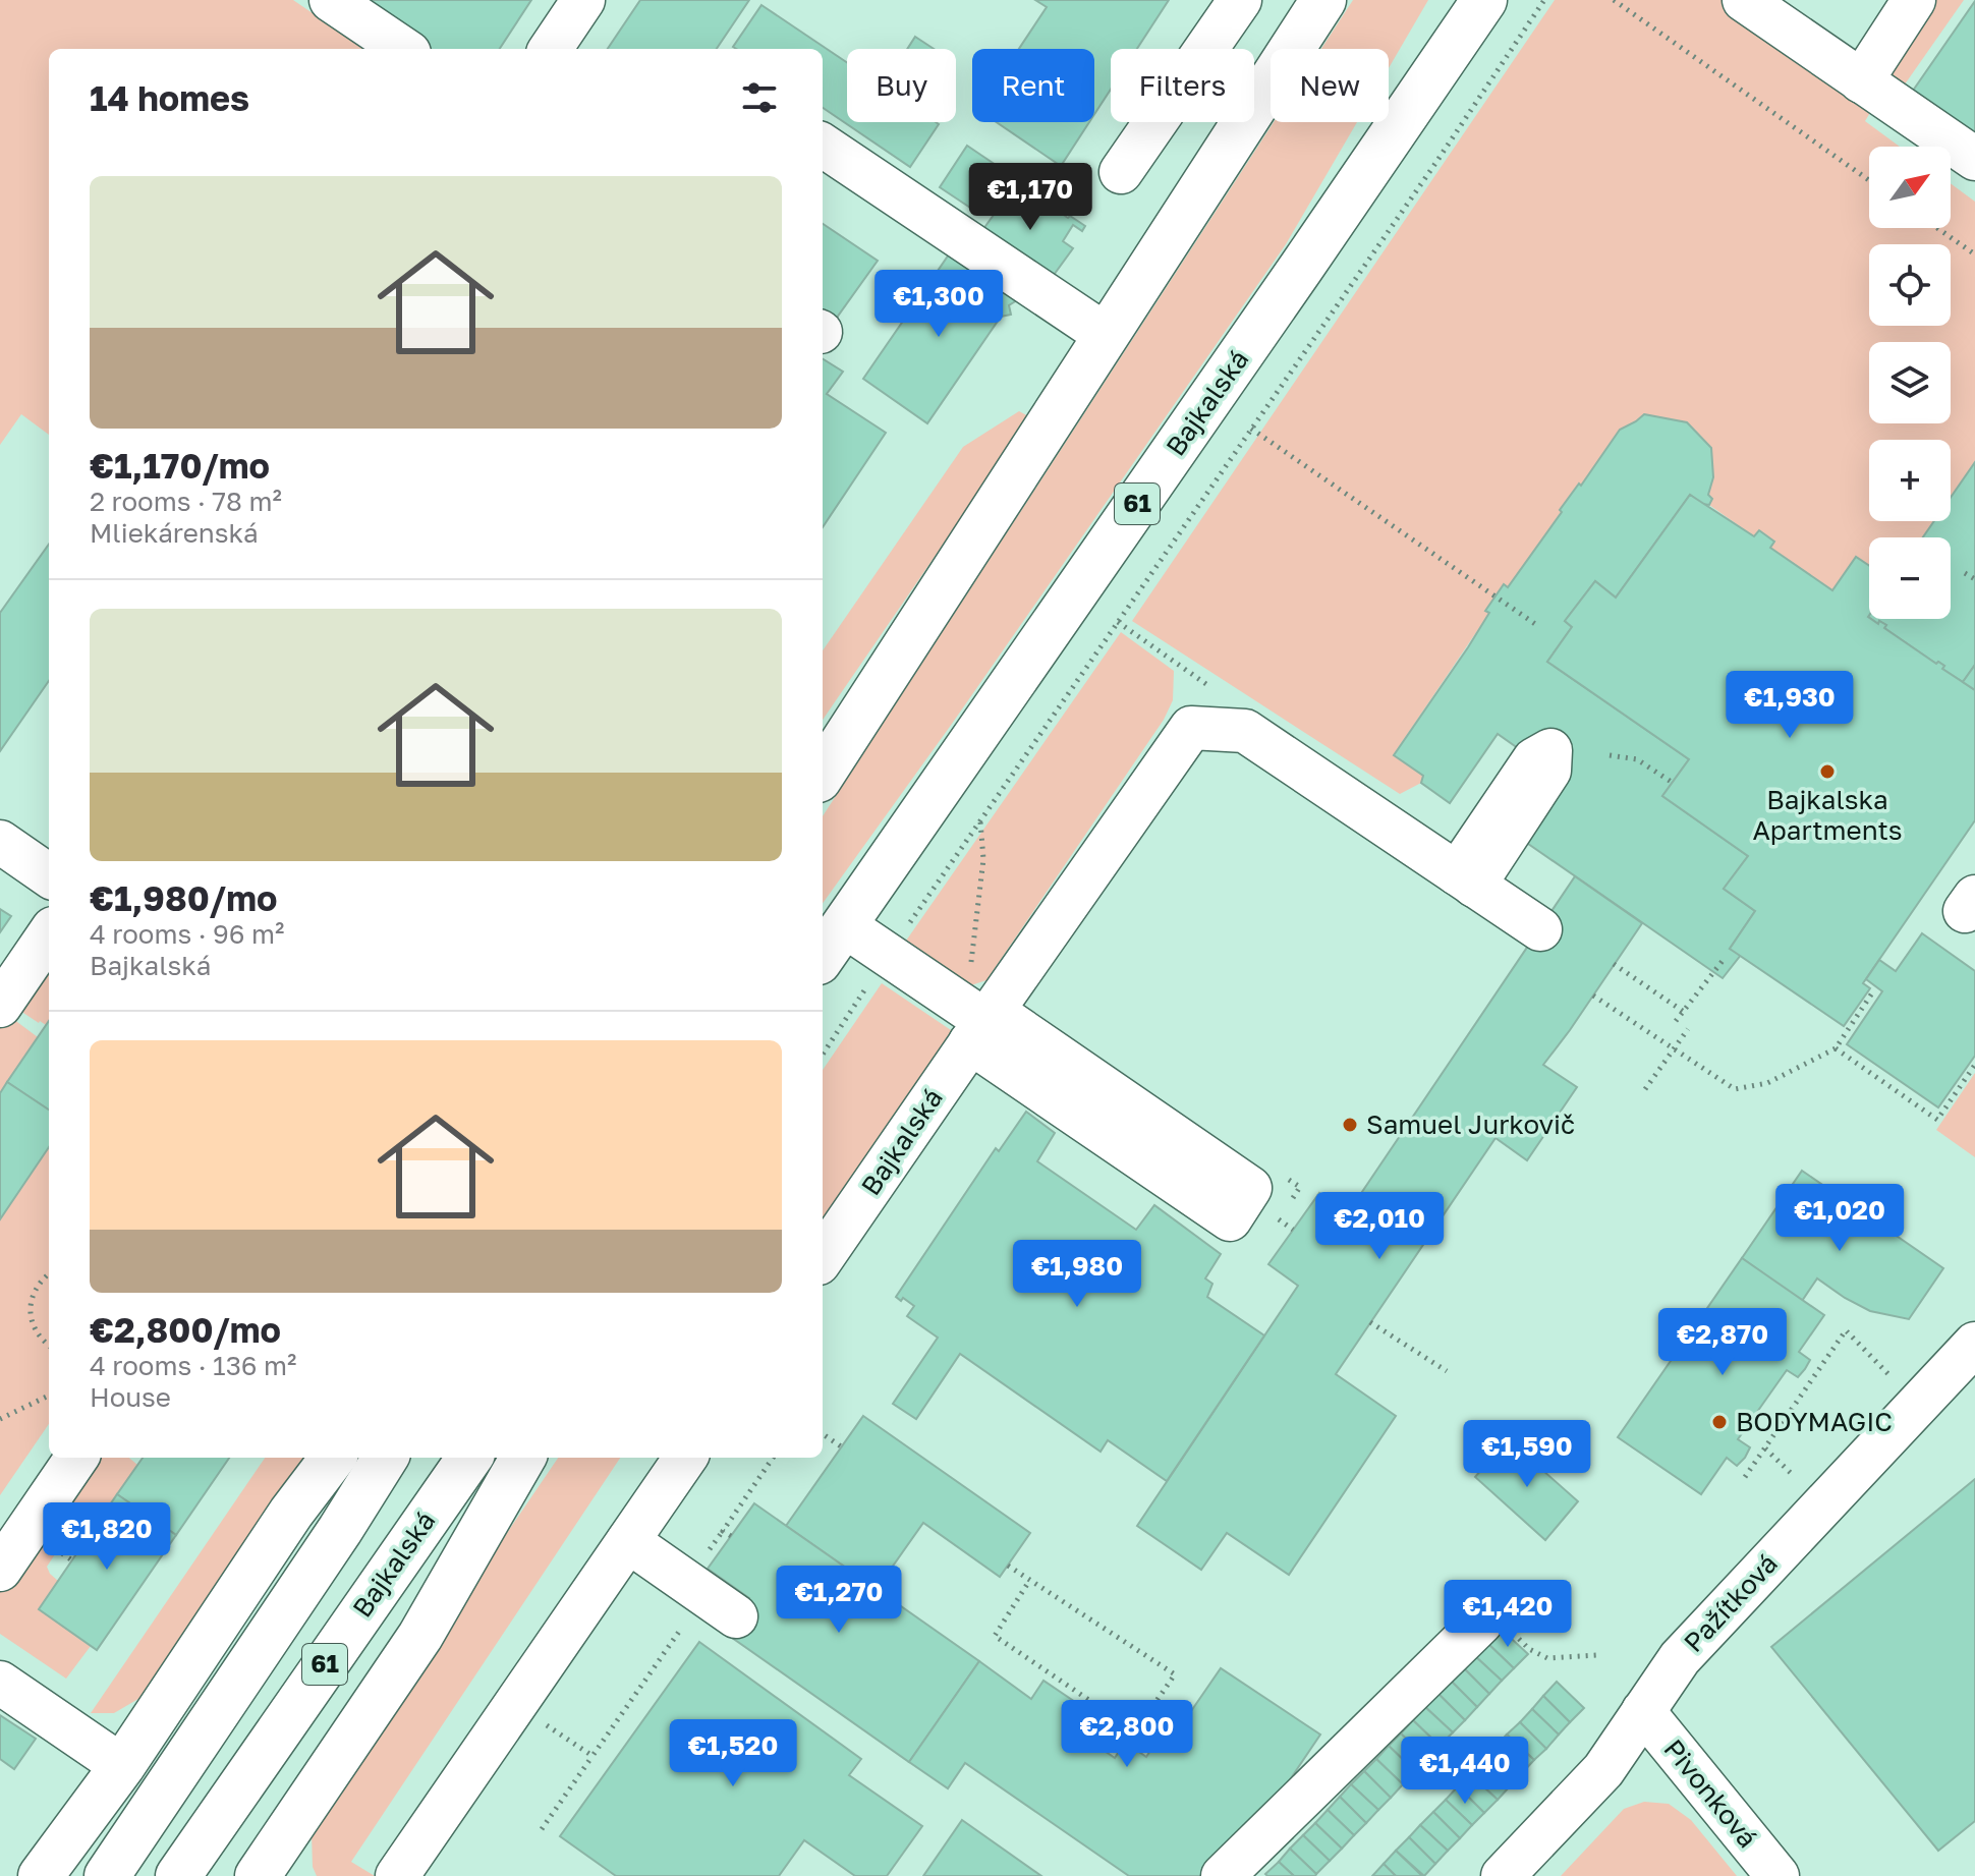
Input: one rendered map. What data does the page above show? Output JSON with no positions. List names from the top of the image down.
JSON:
{
  "streets": {
    "main road": ["Bajkalská", "61"],
    "street": ["Pažítková", "Pivonková"]
  },
  "crossings": [
    ["Pažítková", "Pivonková"]
  ],
  "places": ["Bajkalska Apartments", "Samuel Jurkovič", "BODYMAGIC"],
  "north": "top right",
  "page": {
    "chip": [
      "Buy",
      "Rent",
      "Filters",
      "New"
    ],
    "heading": "14 homes",
    "map_buttons": ["+", "−"],
    "list": [
      {
        "name": "€1,170/mo",
        "note": "2 rooms · 78 m² · Mliekárenská"
      },
      {
        "name": "€1,980/mo",
        "note": "4 rooms · 96 m² · Bajkalská"
      },
      {
        "name": "€2,800/mo",
        "note": "4 rooms · 136 m² · House"
      }
    ],
    "price": [
      "€1,170",
      "€1,300",
      "€1,930",
      "€1,020",
      "€2,010",
      "€1,980",
      "€2,870",
      "€1,590",
      "€1,820",
      "€1,270",
      "€1,420",
      "€2,800",
      "€1,520",
      "€1,440"
    ]
  }
}
